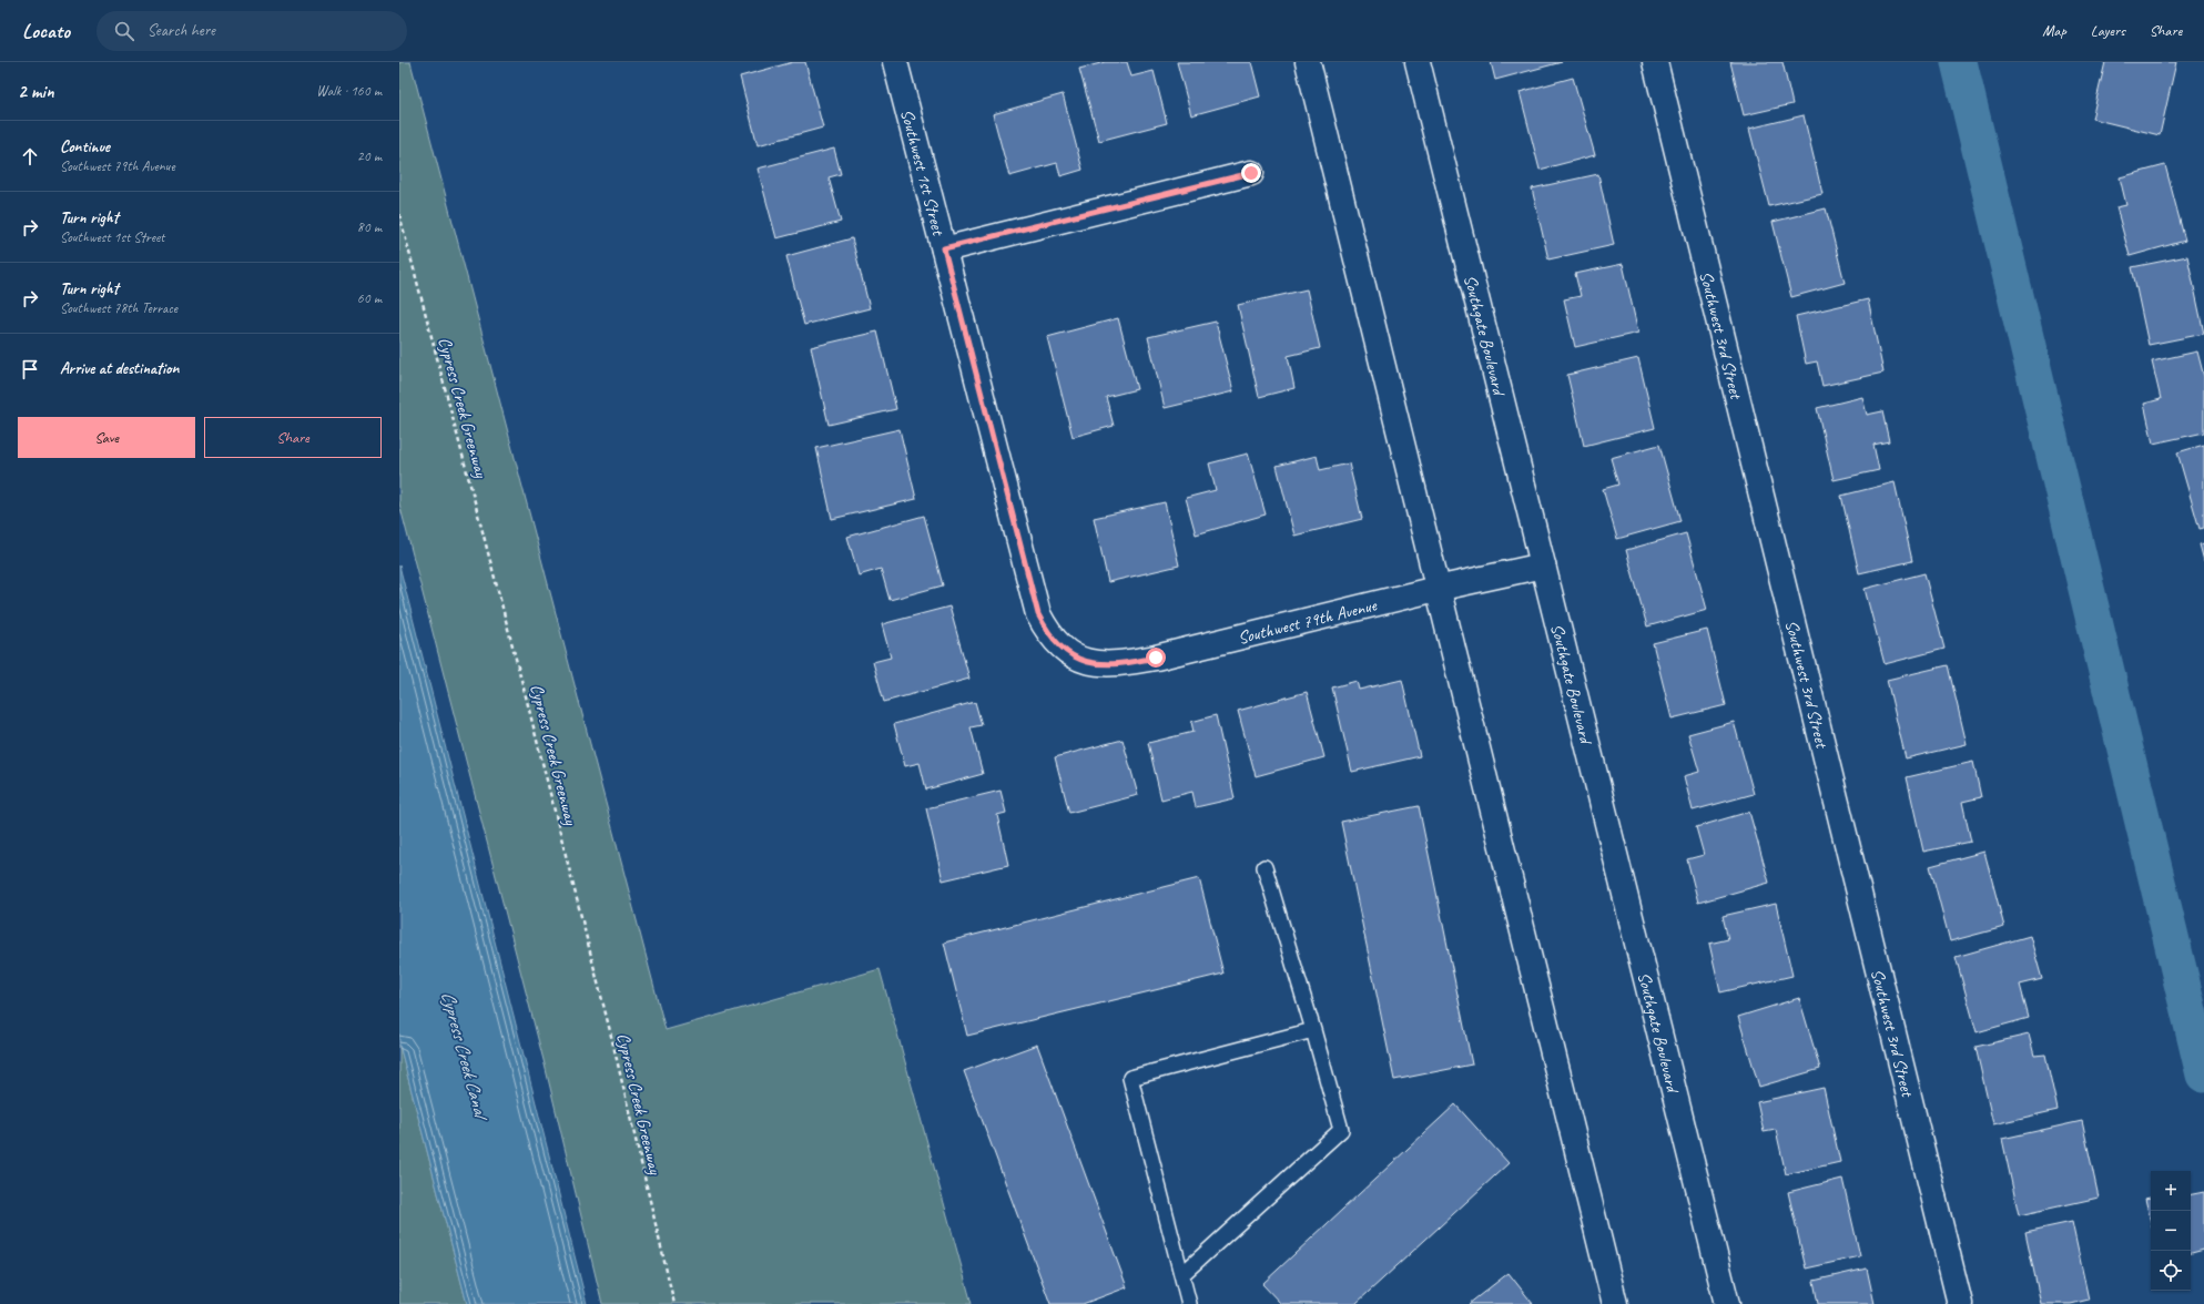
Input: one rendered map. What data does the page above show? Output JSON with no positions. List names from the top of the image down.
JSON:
{
  "streets": {
    "street": [
      "Southwest 1st Street",
      "Southwest 3rd Street",
      "Southgate Boulevard",
      "Southwest 79th Avenue"
    ],
    "path": ["Cypress Creek Greenway"]
  },
  "crossings": [
    ["Southwest 1st Street", "Southwest 79th Avenue"],
    ["Southgate Boulevard", "Southwest 79th Avenue"]
  ],
  "water": ["Cypress Creek Canal"],
  "page": {
    "header": "Locato",
    "search": "Search here",
    "nav": ["Map", "Layers", "Share"],
    "heading": ["2 min", "Walk · 160 m"],
    "list": [
      ["Continue", "Southwest 79th Avenue", "20 m"],
      ["Turn right", "Southwest 1st Street", "80 m"],
      ["Turn right", "Southwest 78th Terrace", "60 m"],
      "Arrive at destination"
    ],
    "buttons": ["Save", "Share"],
    "map_buttons": ["+", "−"]
  }
}
